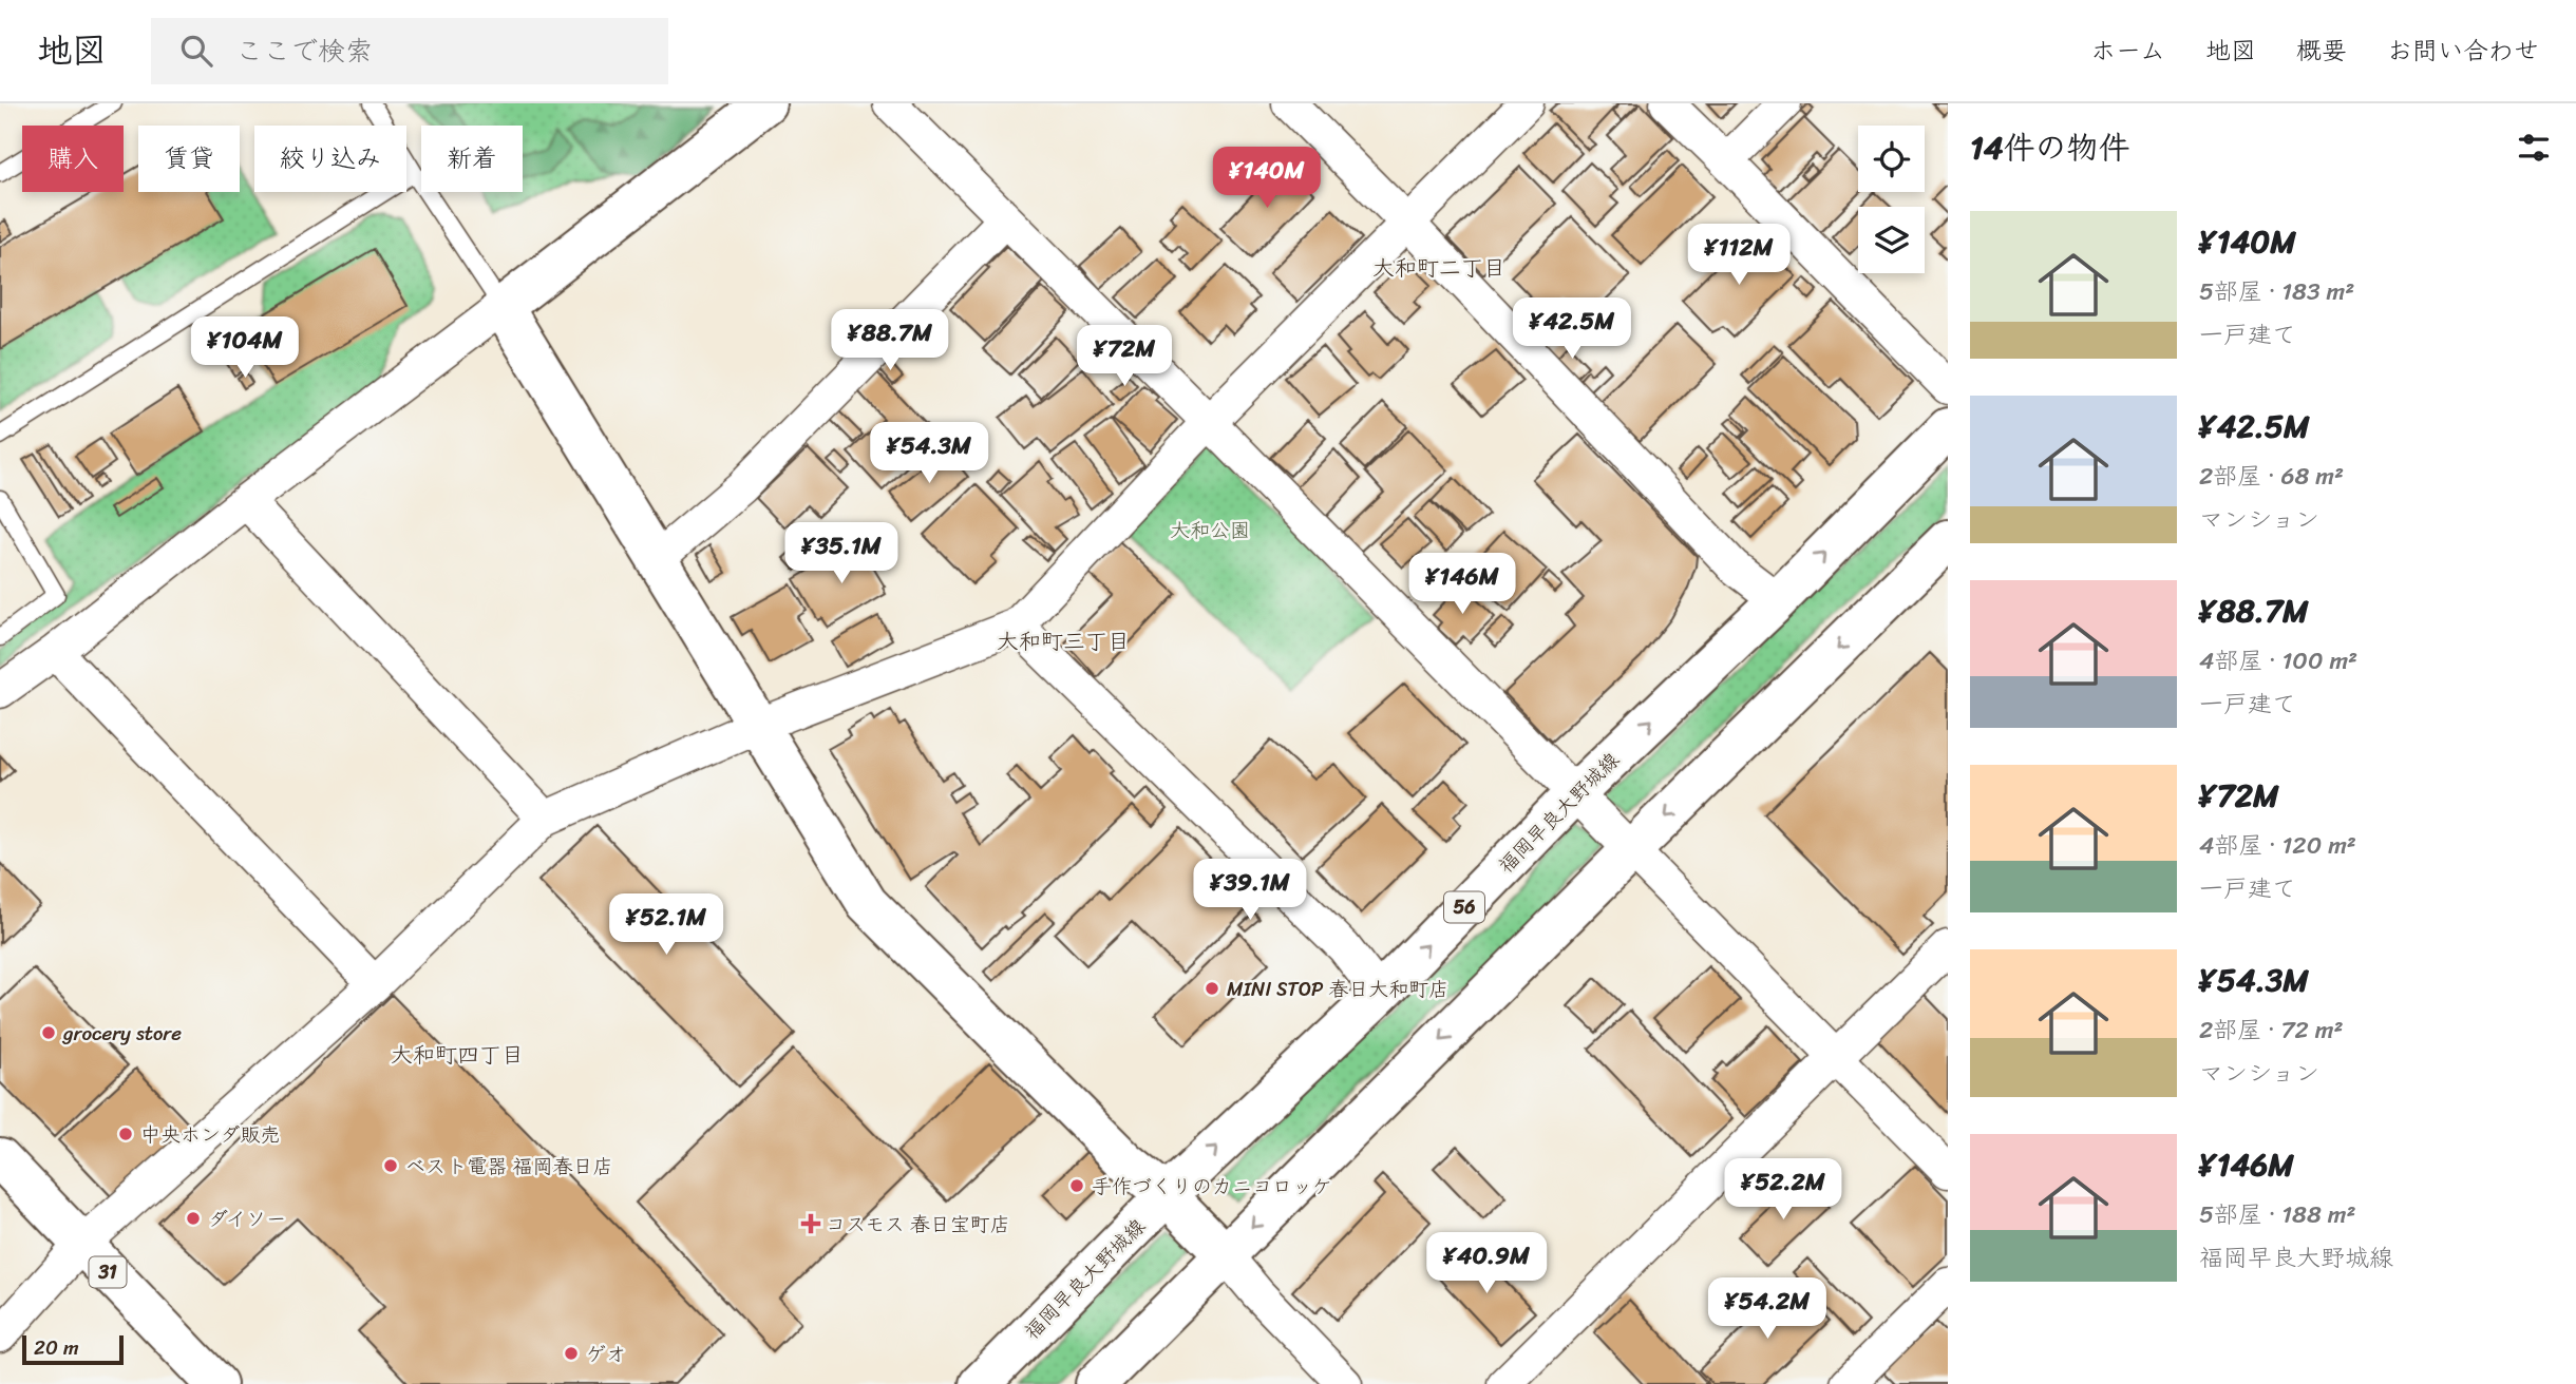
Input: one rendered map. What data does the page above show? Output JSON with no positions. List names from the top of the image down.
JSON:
{
  "streets": {
    "main road": ["福岡早良大野城線", "56", "31"]
  },
  "districts": ["大和町二丁目", "大和町三丁目", "大和町四丁目"],
  "parks": ["大和公園"],
  "places": {
    "other": [
      "MINI STOP 春日大和町店",
      "grocery store",
      "中央ホンダ販売",
      "ベスト電器 福岡春日店",
      "手作づくりのカニコロッケ",
      "ダイソー",
      "ゲオ"
    ],
    "health": ["コスモス 春日宝町店"]
  },
  "scale_bar": "20 m",
  "page": {
    "header": "地図",
    "search": "ここで検索",
    "nav": [
      "ホーム",
      "地図",
      "概要",
      "お問い合わせ"
    ],
    "heading": "14件の物件",
    "chip": [
      "購入",
      "賃貸",
      "絞り込み",
      "新着"
    ],
    "price": [
      "¥140M",
      "¥112M",
      "¥42.5M",
      "¥88.7M",
      "¥104M",
      "¥72M",
      "¥54.3M",
      "¥35.1M",
      "¥146M",
      "¥39.1M",
      "¥52.1M",
      "¥52.2M",
      "¥40.9M",
      "¥54.2M"
    ],
    "list": [
      {
        "name": "¥140M",
        "note": "5部屋 · 183 m² · 一戸建て"
      },
      {
        "name": "¥42.5M",
        "note": "2部屋 · 68 m² · マンション"
      },
      {
        "name": "¥88.7M",
        "note": "4部屋 · 100 m² · 一戸建て"
      },
      {
        "name": "¥72M",
        "note": "4部屋 · 120 m² · 一戸建て"
      },
      {
        "name": "¥54.3M",
        "note": "2部屋 · 72 m² · マンション"
      },
      {
        "name": "¥146M",
        "note": "5部屋 · 188 m² · 福岡早良大野城線"
      }
    ],
    "scale": "20 m"
  }
}
